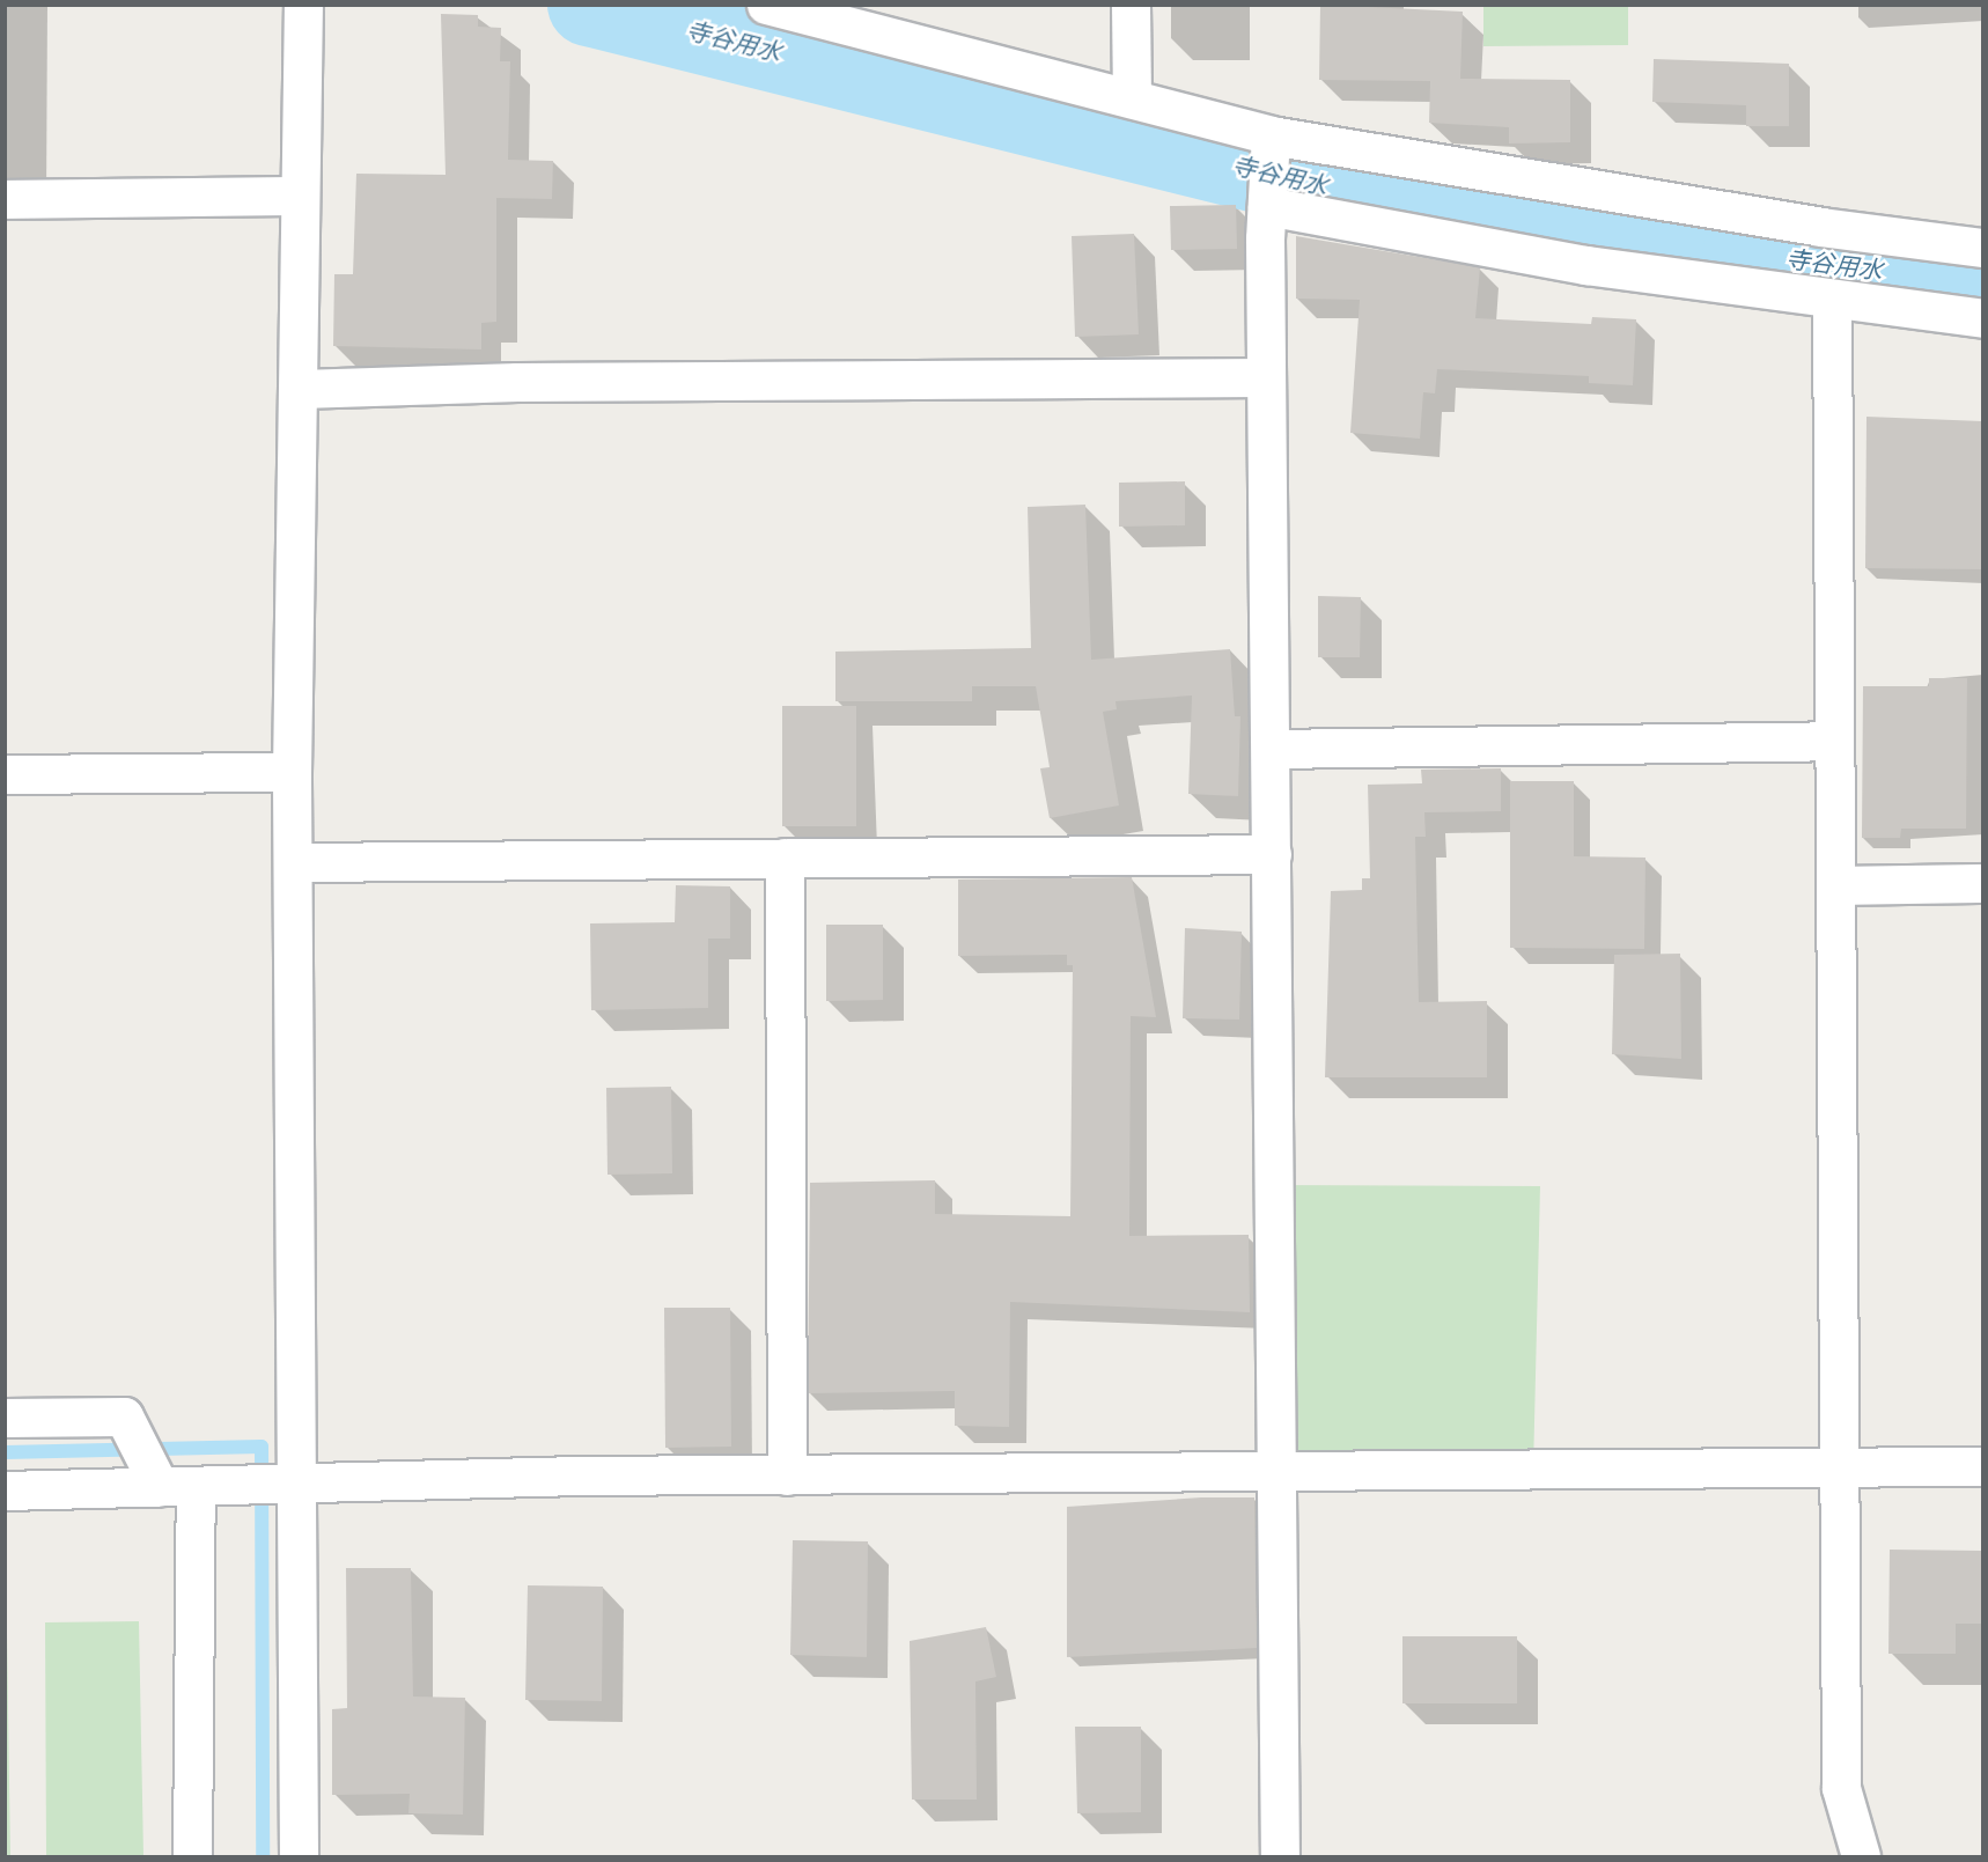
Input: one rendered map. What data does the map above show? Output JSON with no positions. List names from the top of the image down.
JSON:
{
  "water": ["寺谷用水"]
}
